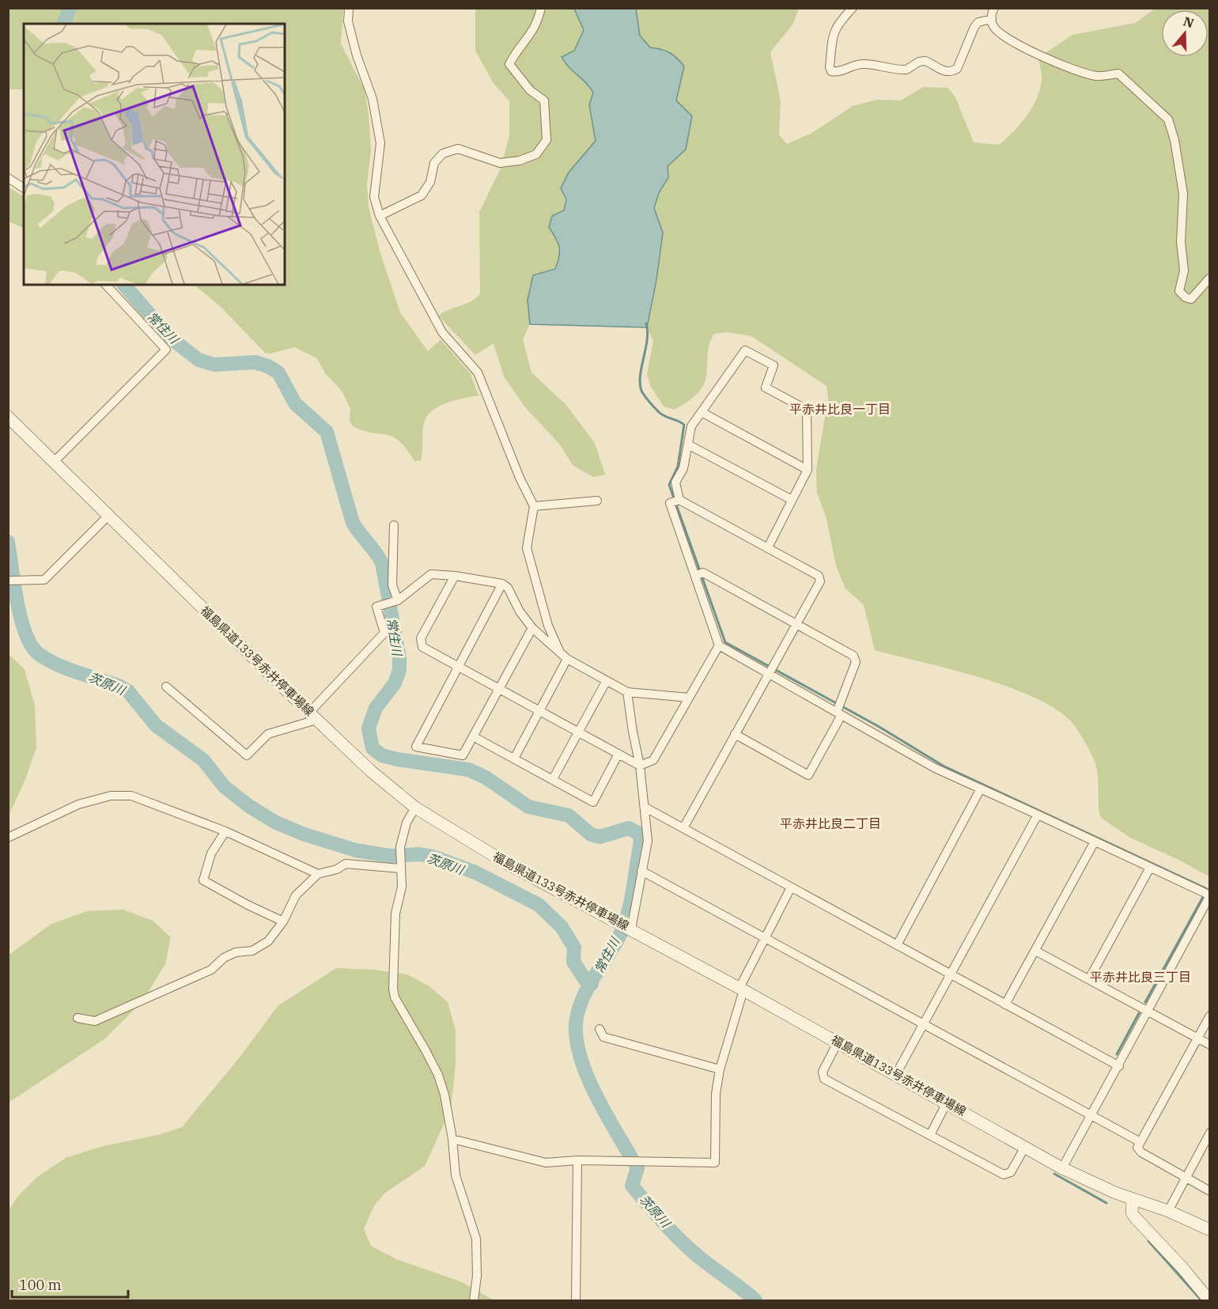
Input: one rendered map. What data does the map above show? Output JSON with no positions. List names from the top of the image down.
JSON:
{
  "streets": {
    "main road": ["福島県道133号赤井停車場線"]
  },
  "districts": ["平赤井比良一丁目", "平赤井比良二丁目", "平赤井比良三丁目"],
  "water": ["常住川", "茨原川"],
  "scale_bar": "100 m",
  "north": "top"
}
